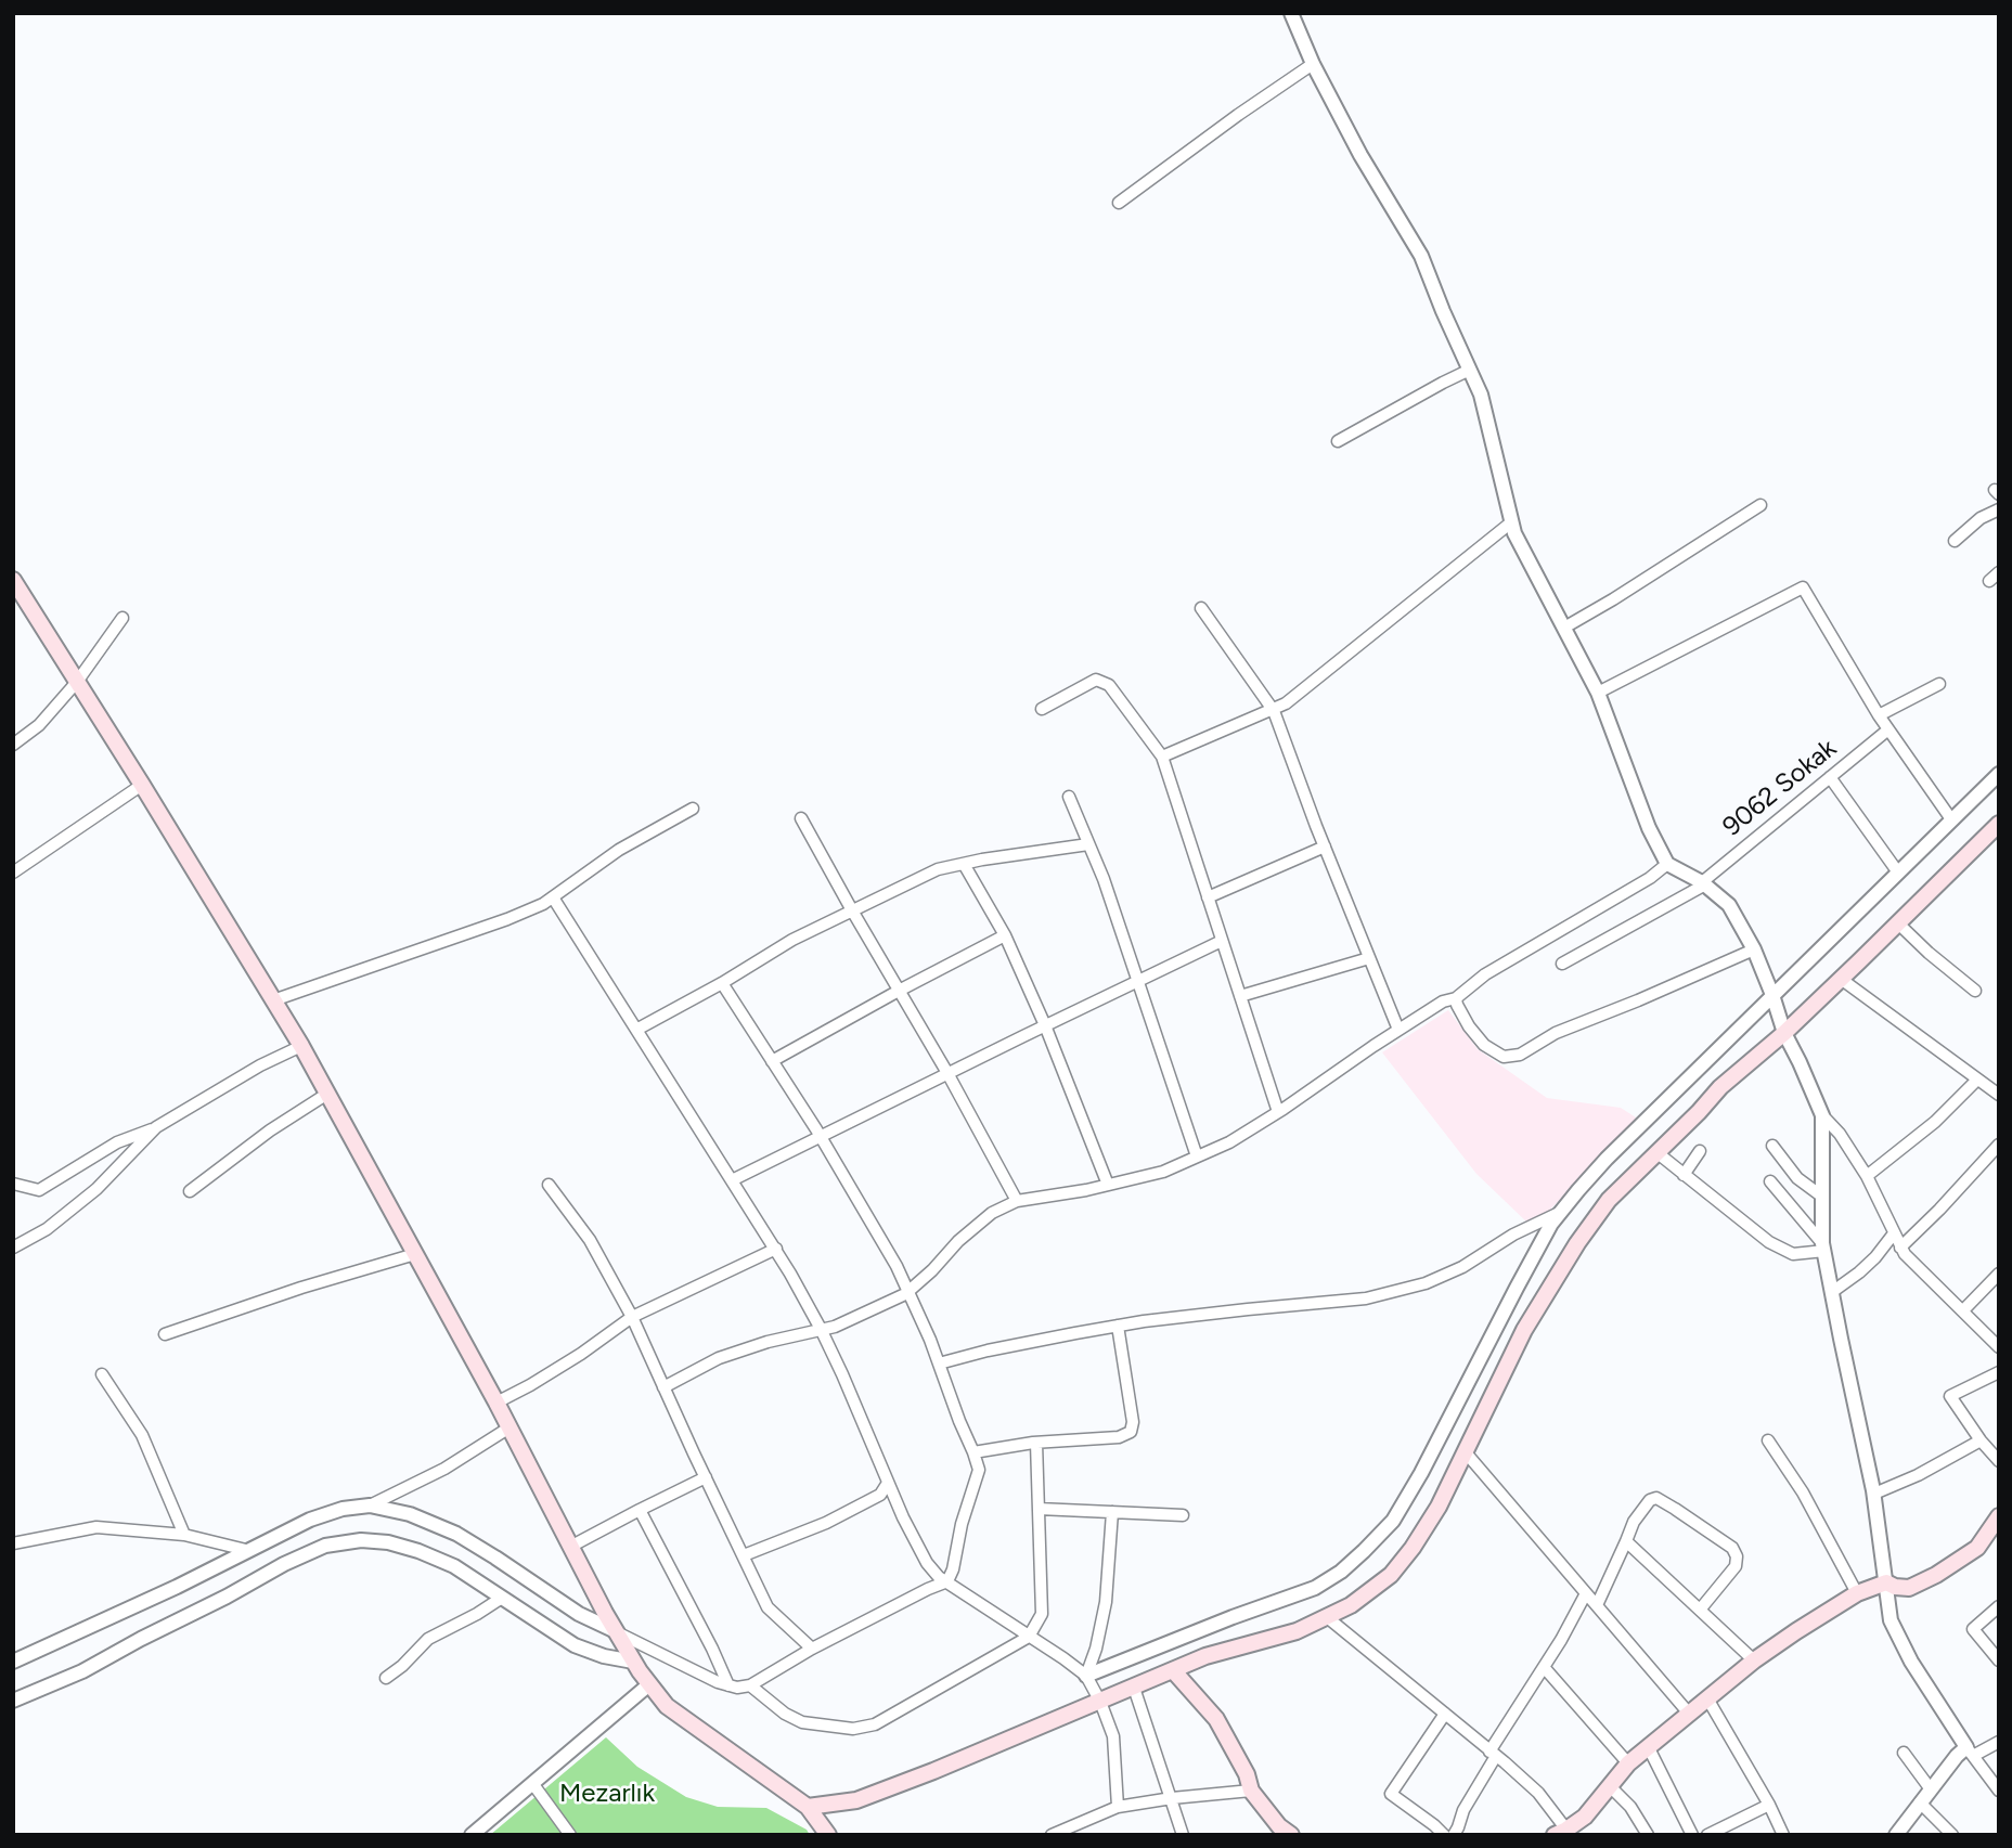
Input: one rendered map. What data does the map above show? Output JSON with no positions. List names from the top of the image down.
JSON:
{
  "streets": {
    "street": ["9062 Sokak"]
  },
  "parks": ["Mezarlık"]
}
